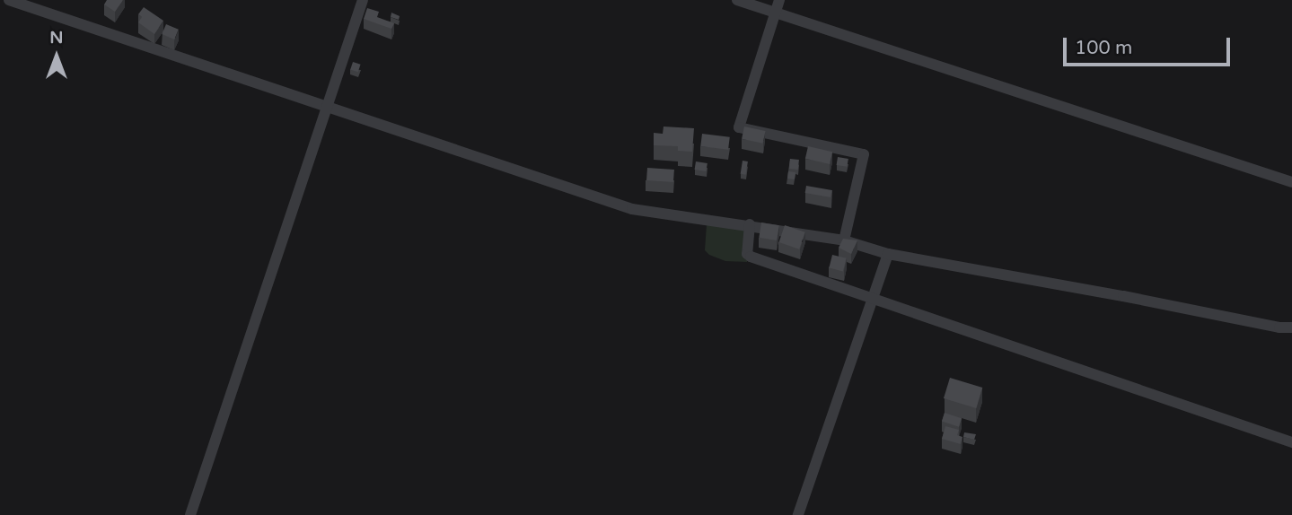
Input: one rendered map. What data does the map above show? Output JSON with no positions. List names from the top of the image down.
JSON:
{
  "scale_bar": "100 m",
  "north": "top"
}
